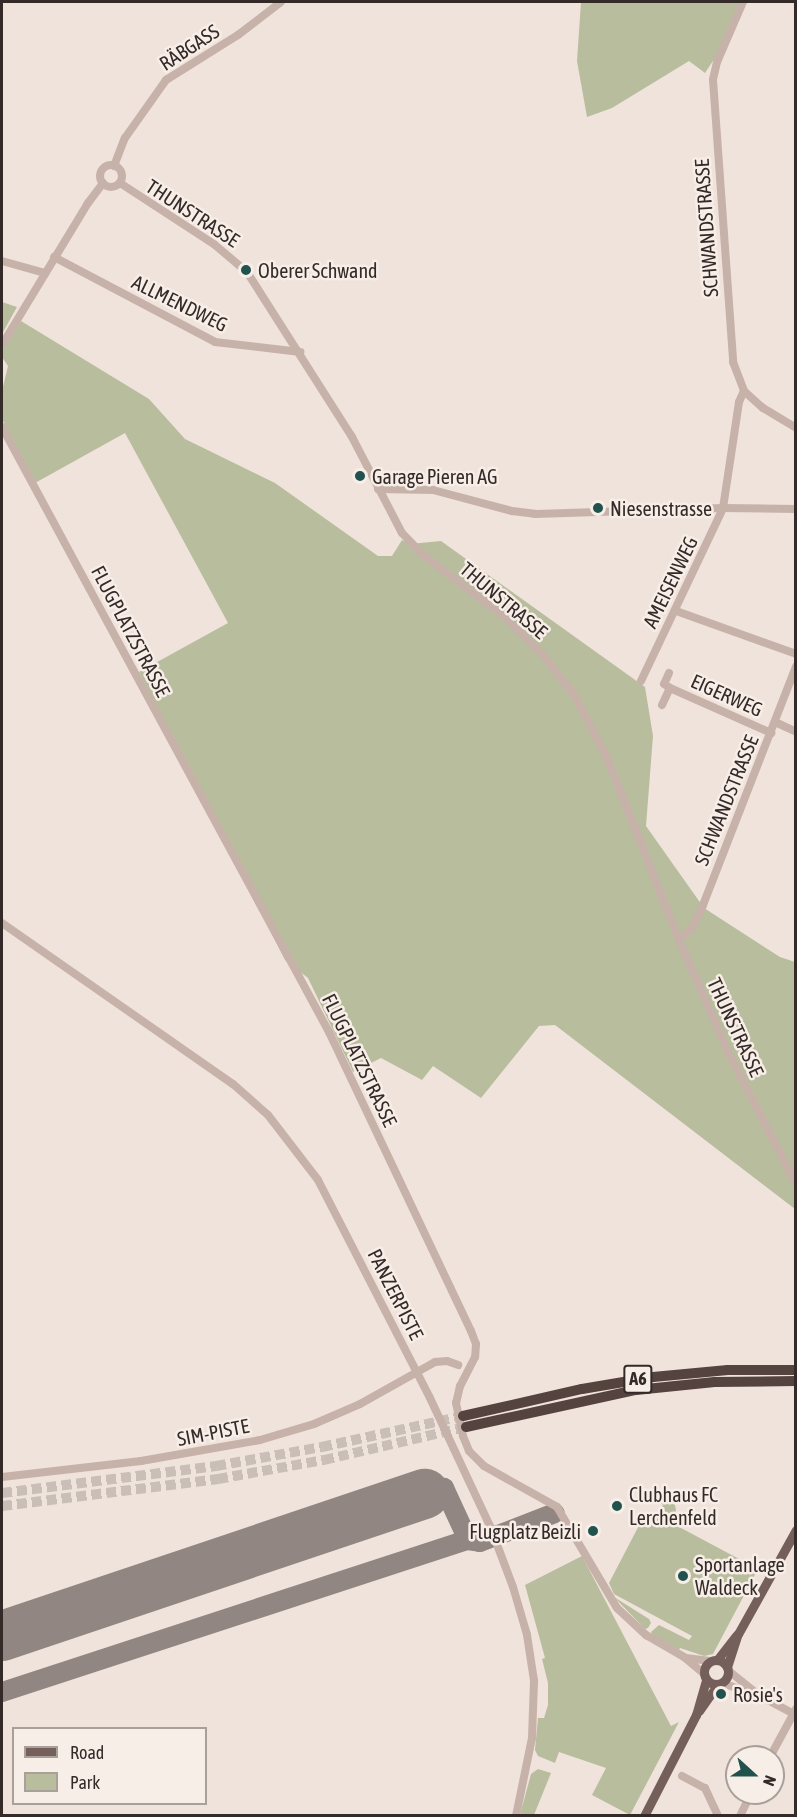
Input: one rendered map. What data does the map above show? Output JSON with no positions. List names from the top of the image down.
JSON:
{
  "streets": {
    "highway": ["A6"],
    "street": [
      "RÄBGASS",
      "THUNSTRASSE",
      "SCHWANDSTRASSE",
      "ALLMENDWEG",
      "AMEISENWEG",
      "FLUGPLATZSTRASSE",
      "EIGERWEG",
      "PANZERPISTE",
      "SIM-PISTE"
    ]
  },
  "crossings": [
    ["RÄBGASS", "THUNSTRASSE"],
    ["THUNSTRASSE", "SCHWANDSTRASSE"],
    ["THUNSTRASSE", "ALLMENDWEG"],
    ["SCHWANDSTRASSE", "AMEISENWEG"],
    ["SCHWANDSTRASSE", "EIGERWEG"],
    ["PANZERPISTE", "SIM-PISTE"]
  ],
  "places": [
    "Oberer Schwand",
    "Garage Pieren AG",
    "Niesenstrasse",
    "Clubhaus FC Lerchenfeld",
    "Flugplatz Beizli",
    "Sportanlage Waldeck",
    "Rosie's"
  ],
  "legend": ["Road", "Park"],
  "north": "right"
}
